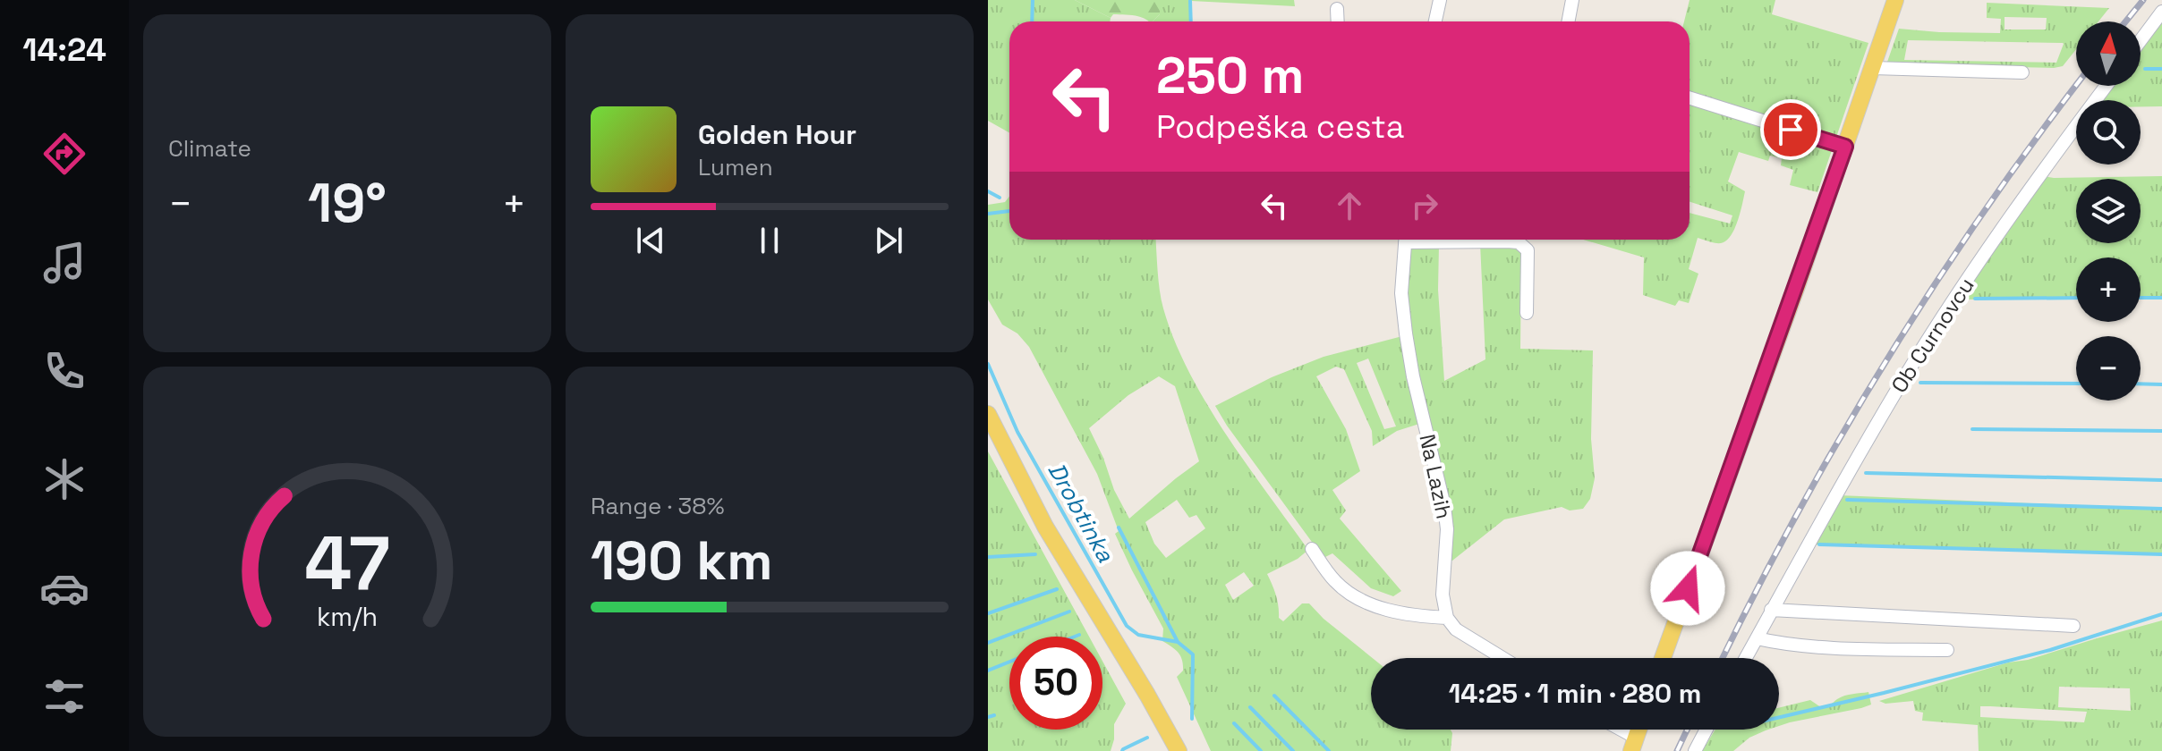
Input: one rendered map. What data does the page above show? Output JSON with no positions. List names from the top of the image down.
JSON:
{
  "streets": {
    "street": ["Ob Curnovcu", "Na Lazih"]
  },
  "water": ["Drobtinka"],
  "north": "top",
  "page": {
    "tabs": "14:24",
    "tile": [
      "Climate",
      ["Range · 38%", "190 km"]
    ],
    "map_buttons": ["+", "−"],
    "turn": ["250 m", "Podpeška cesta"],
    "song": ["Golden Hour", "Lumen"],
    "heat": ["−", "19°", "+"],
    "limit": "50",
    "trip": "14:25 · 1 min · 280 m",
    "gauge": ["47", "km/h"]
  }
}
